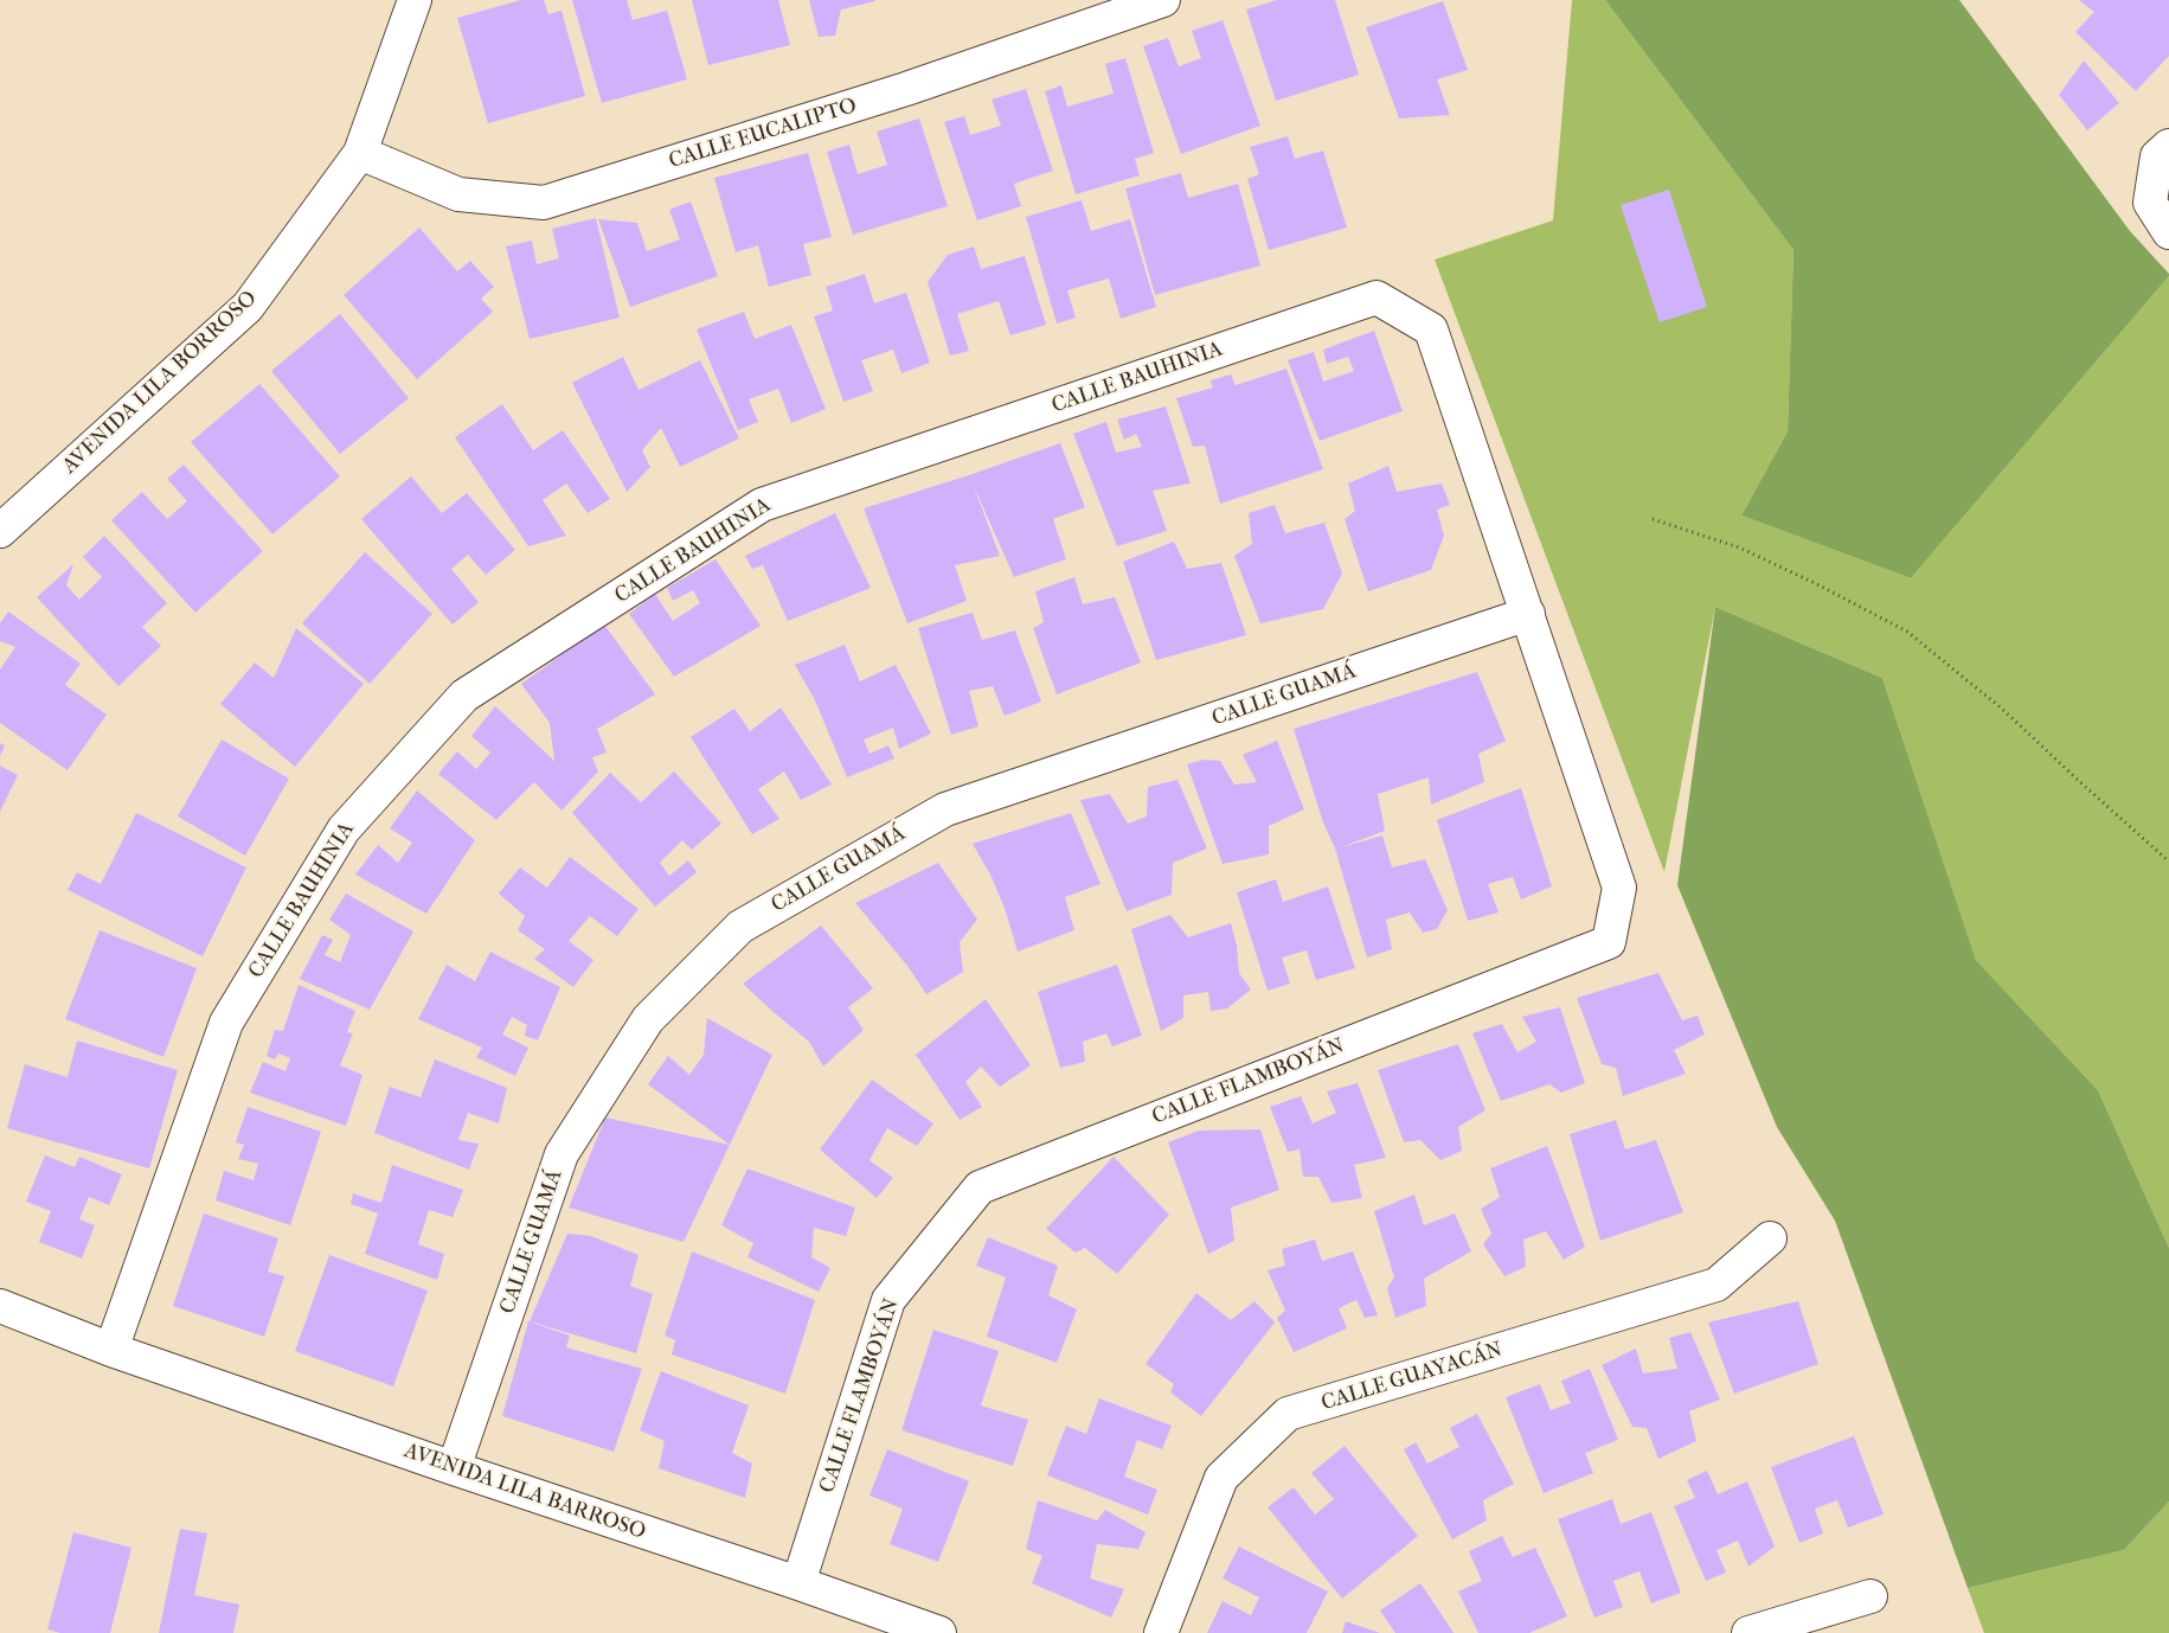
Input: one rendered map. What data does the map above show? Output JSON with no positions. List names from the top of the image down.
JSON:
{
  "streets": {
    "street": [
      "CALLE EUCALIPTO",
      "CALLE BAUHINIA",
      "AVENIDA LILA BORROSO",
      "CALLE GUAMÁ",
      "CALLE FLAMBOYÁN",
      "CALLE GUAYACÁN",
      "AVENIDA LILA BARROSO"
    ]
  },
  "crossings": [
    ["CALLE EUCALIPTO", "AVENIDA LILA BORROSO"],
    ["CALLE BAUHINIA", "CALLE GUAMÁ"],
    ["CALLE BAUHINIA", "CALLE FLAMBOYÁN"],
    ["CALLE BAUHINIA", "AVENIDA LILA BARROSO"],
    ["CALLE GUAMÁ", "CALLE FLAMBOYÁN"],
    ["CALLE GUAMÁ", "AVENIDA LILA BARROSO"],
    ["CALLE FLAMBOYÁN", "AVENIDA LILA BARROSO"]
  ]
}
